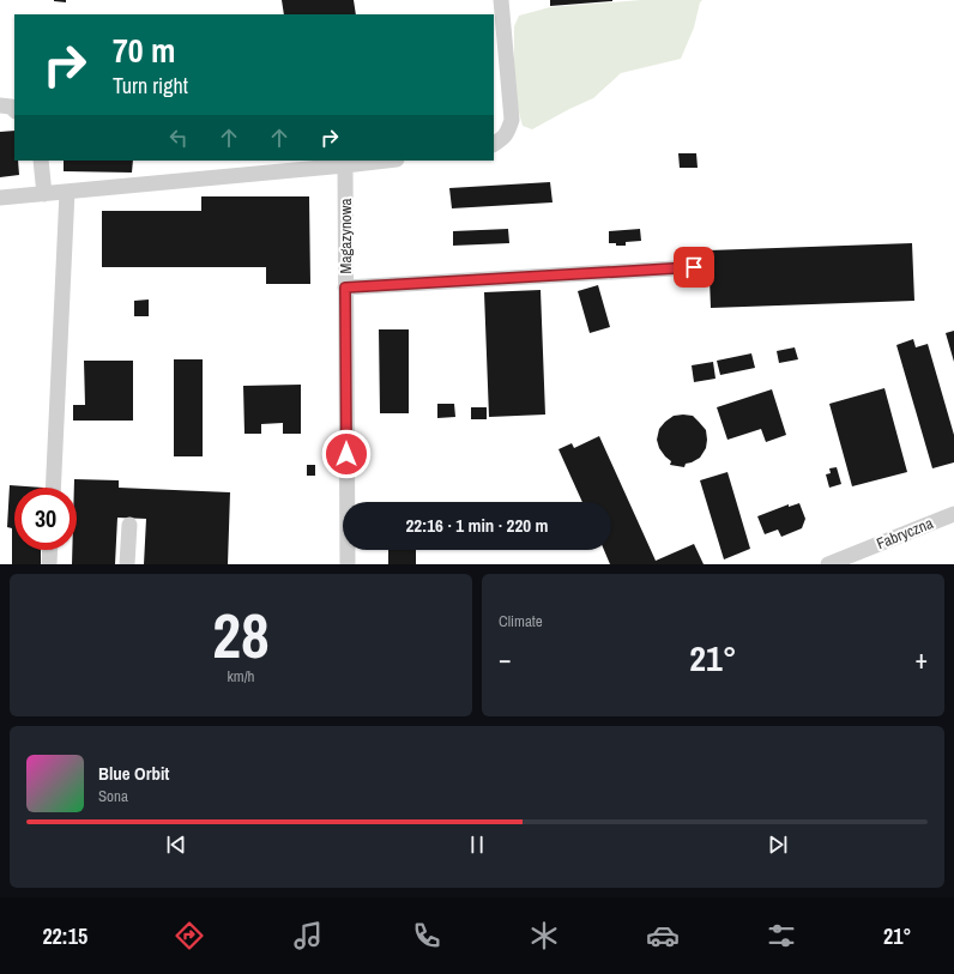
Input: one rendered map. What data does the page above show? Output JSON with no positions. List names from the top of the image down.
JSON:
{
  "streets": {
    "street": ["Magazynowa", "Fabryczna"]
  },
  "page": {
    "turn": ["70 m", "Turn right"],
    "limit": "30",
    "trip": "22:16 · 1 min · 220 m",
    "tile": [
      ["28", "km/h"],
      "Climate"
    ],
    "heat": ["−", "21°", "+"],
    "song": ["Blue Orbit", "Sona"],
    "tabs": ["22:15", "21°"]
  }
}
